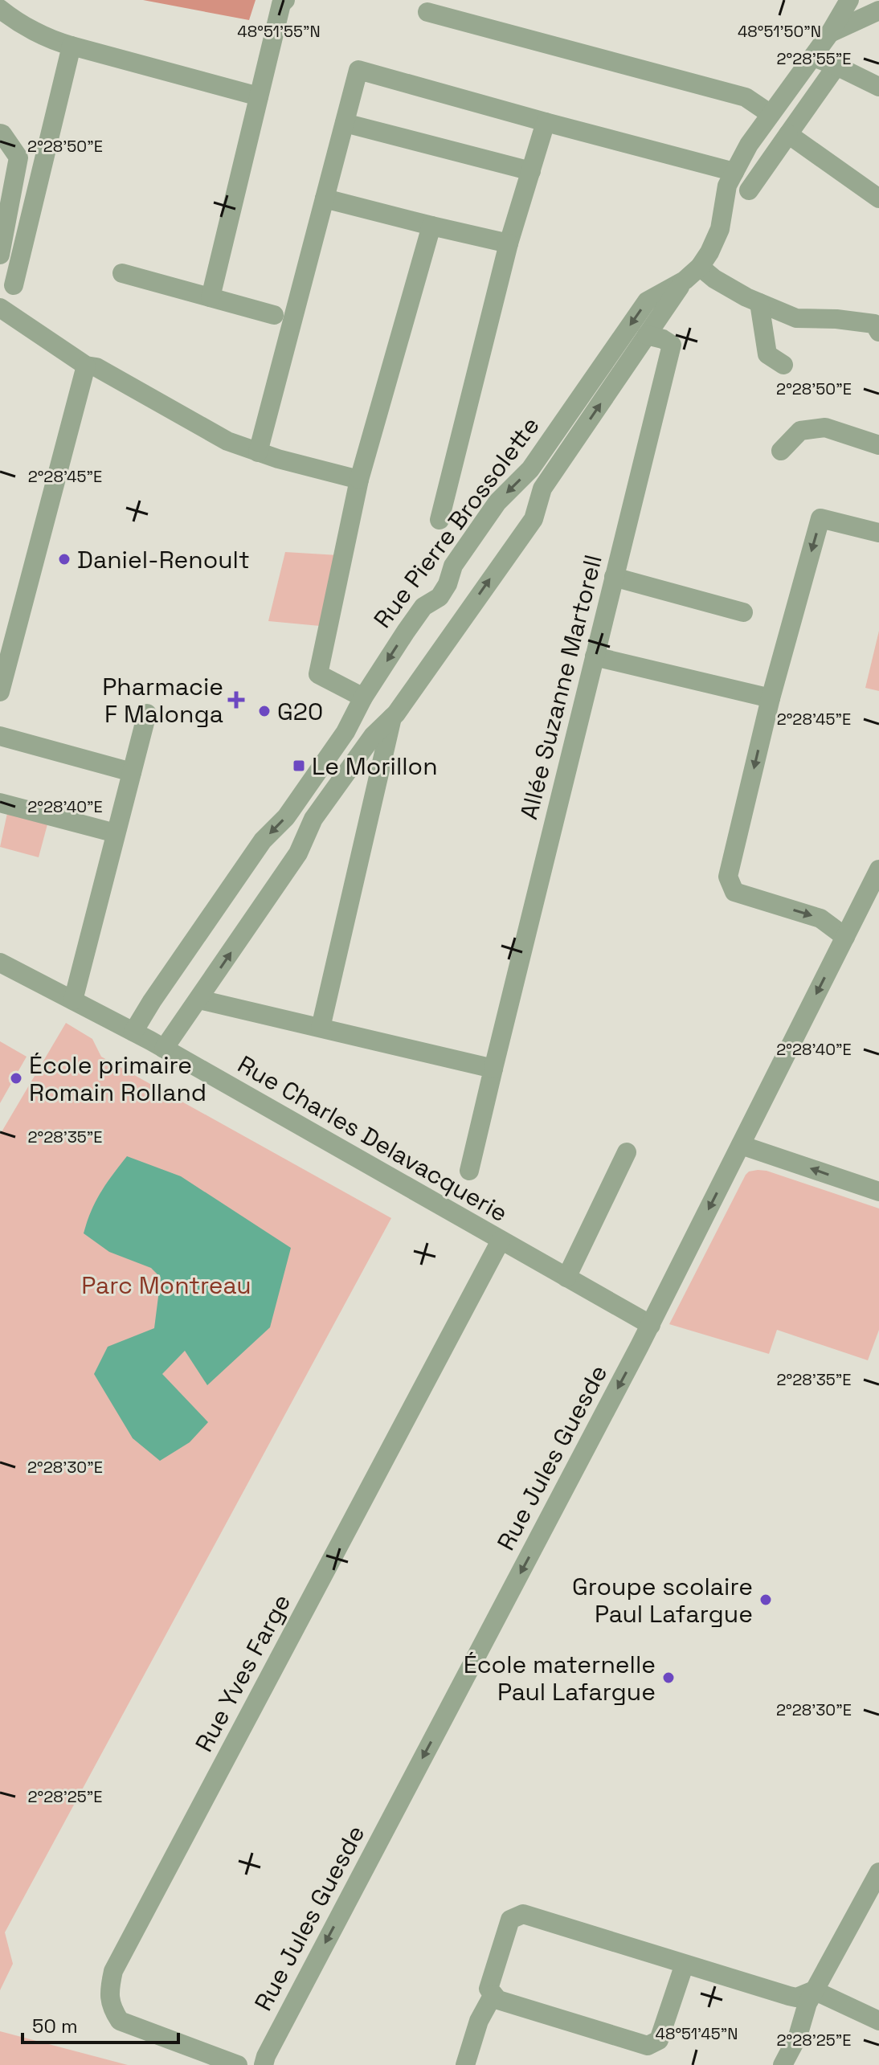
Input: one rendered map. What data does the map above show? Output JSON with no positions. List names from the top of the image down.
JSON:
{
  "streets": {
    "street": [
      "Rue Pierre Brossolette",
      "Allée Suzanne Martorell",
      "Rue Charles Delavacquerie",
      "Rue Jules Guesde",
      "Rue Yves Farge"
    ]
  },
  "crossings": [
    ["Rue Pierre Brossolette", "Allée Suzanne Martorell"],
    ["Rue Pierre Brossolette", "Rue Charles Delavacquerie"],
    ["Rue Charles Delavacquerie", "Rue Jules Guesde"],
    ["Rue Charles Delavacquerie", "Rue Yves Farge"]
  ],
  "one_way": ["Rue Jules Guesde"],
  "parks": ["Parc Montreau"],
  "places": {
    "other": [
      "Daniel-Renoult",
      "G20",
      "École primaire Romain Rolland",
      "Groupe scolaire Paul Lafargue",
      "École maternelle Paul Lafargue"
    ],
    "health": ["Pharmacie F Malonga"],
    "transit": ["Le Morillon"]
  },
  "scale_bar": "50 m",
  "coordinates": [
    "48°51'55\"N",
    "48°51'50\"N",
    "2°28'55\"E",
    "2°28'50\"E",
    "2°28'45\"E",
    "2°28'40\"E",
    "2°28'35\"E",
    "2°28'30\"E",
    "2°28'25\"E",
    "48°51'45\"N"
  ]
}
